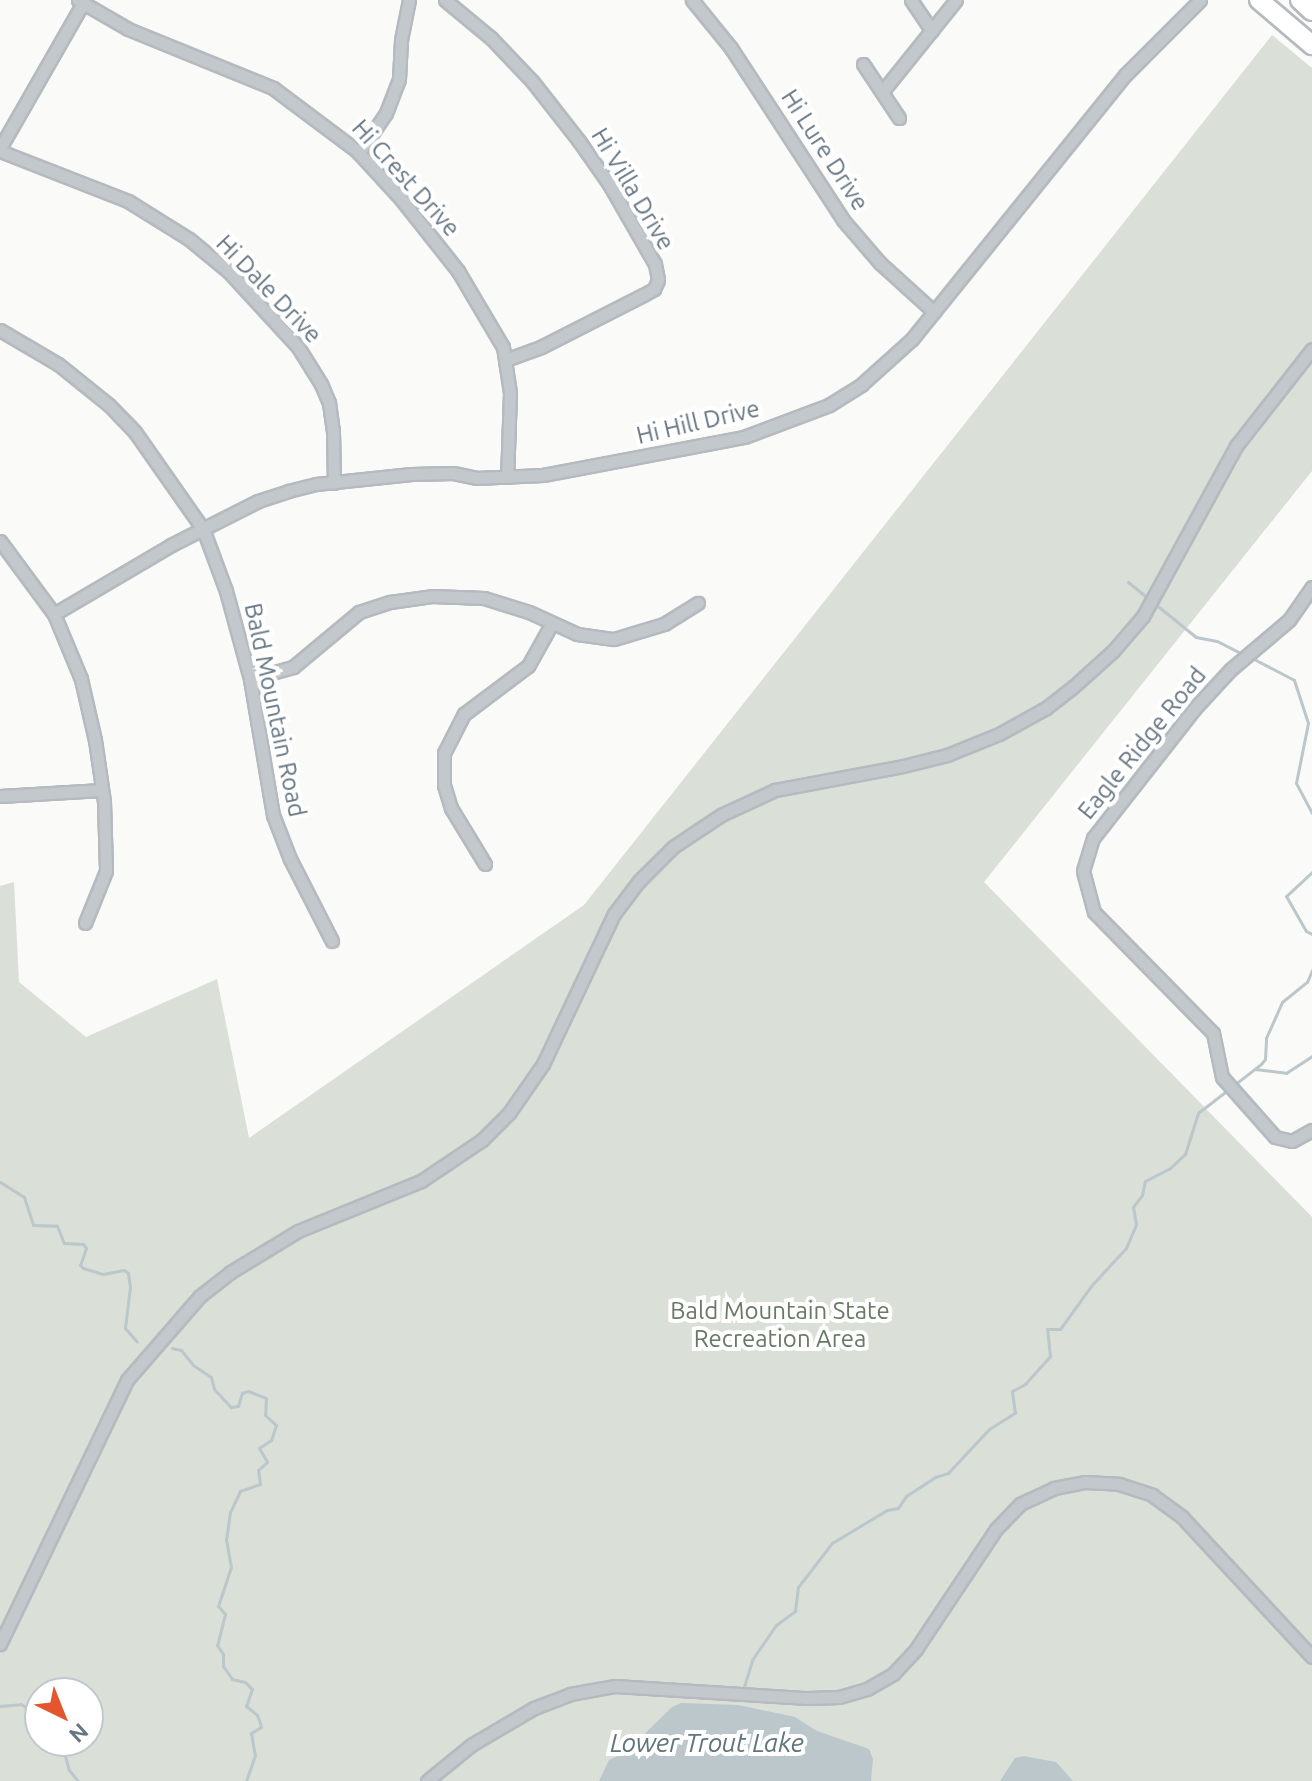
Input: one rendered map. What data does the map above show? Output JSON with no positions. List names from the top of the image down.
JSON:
{
  "streets": {
    "street": [
      "Hi Lure Drive",
      "Hi Crest Drive",
      "Hi Villa Drive",
      "Hi Dale Drive",
      "Hi Hill Drive",
      "Bald Mountain Road",
      "Eagle Ridge Road"
    ]
  },
  "crossings": [
    ["Hi Lure Drive", "Hi Hill Drive"],
    ["Hi Crest Drive", "Hi Villa Drive"],
    ["Hi Crest Drive", "Hi Hill Drive"],
    ["Hi Dale Drive", "Hi Hill Drive"],
    ["Hi Hill Drive", "Bald Mountain Road"]
  ],
  "water": ["Lower Trout Lake"],
  "parks": ["Bald Mountain State Recreation Area"],
  "north": "bottom right"
}
